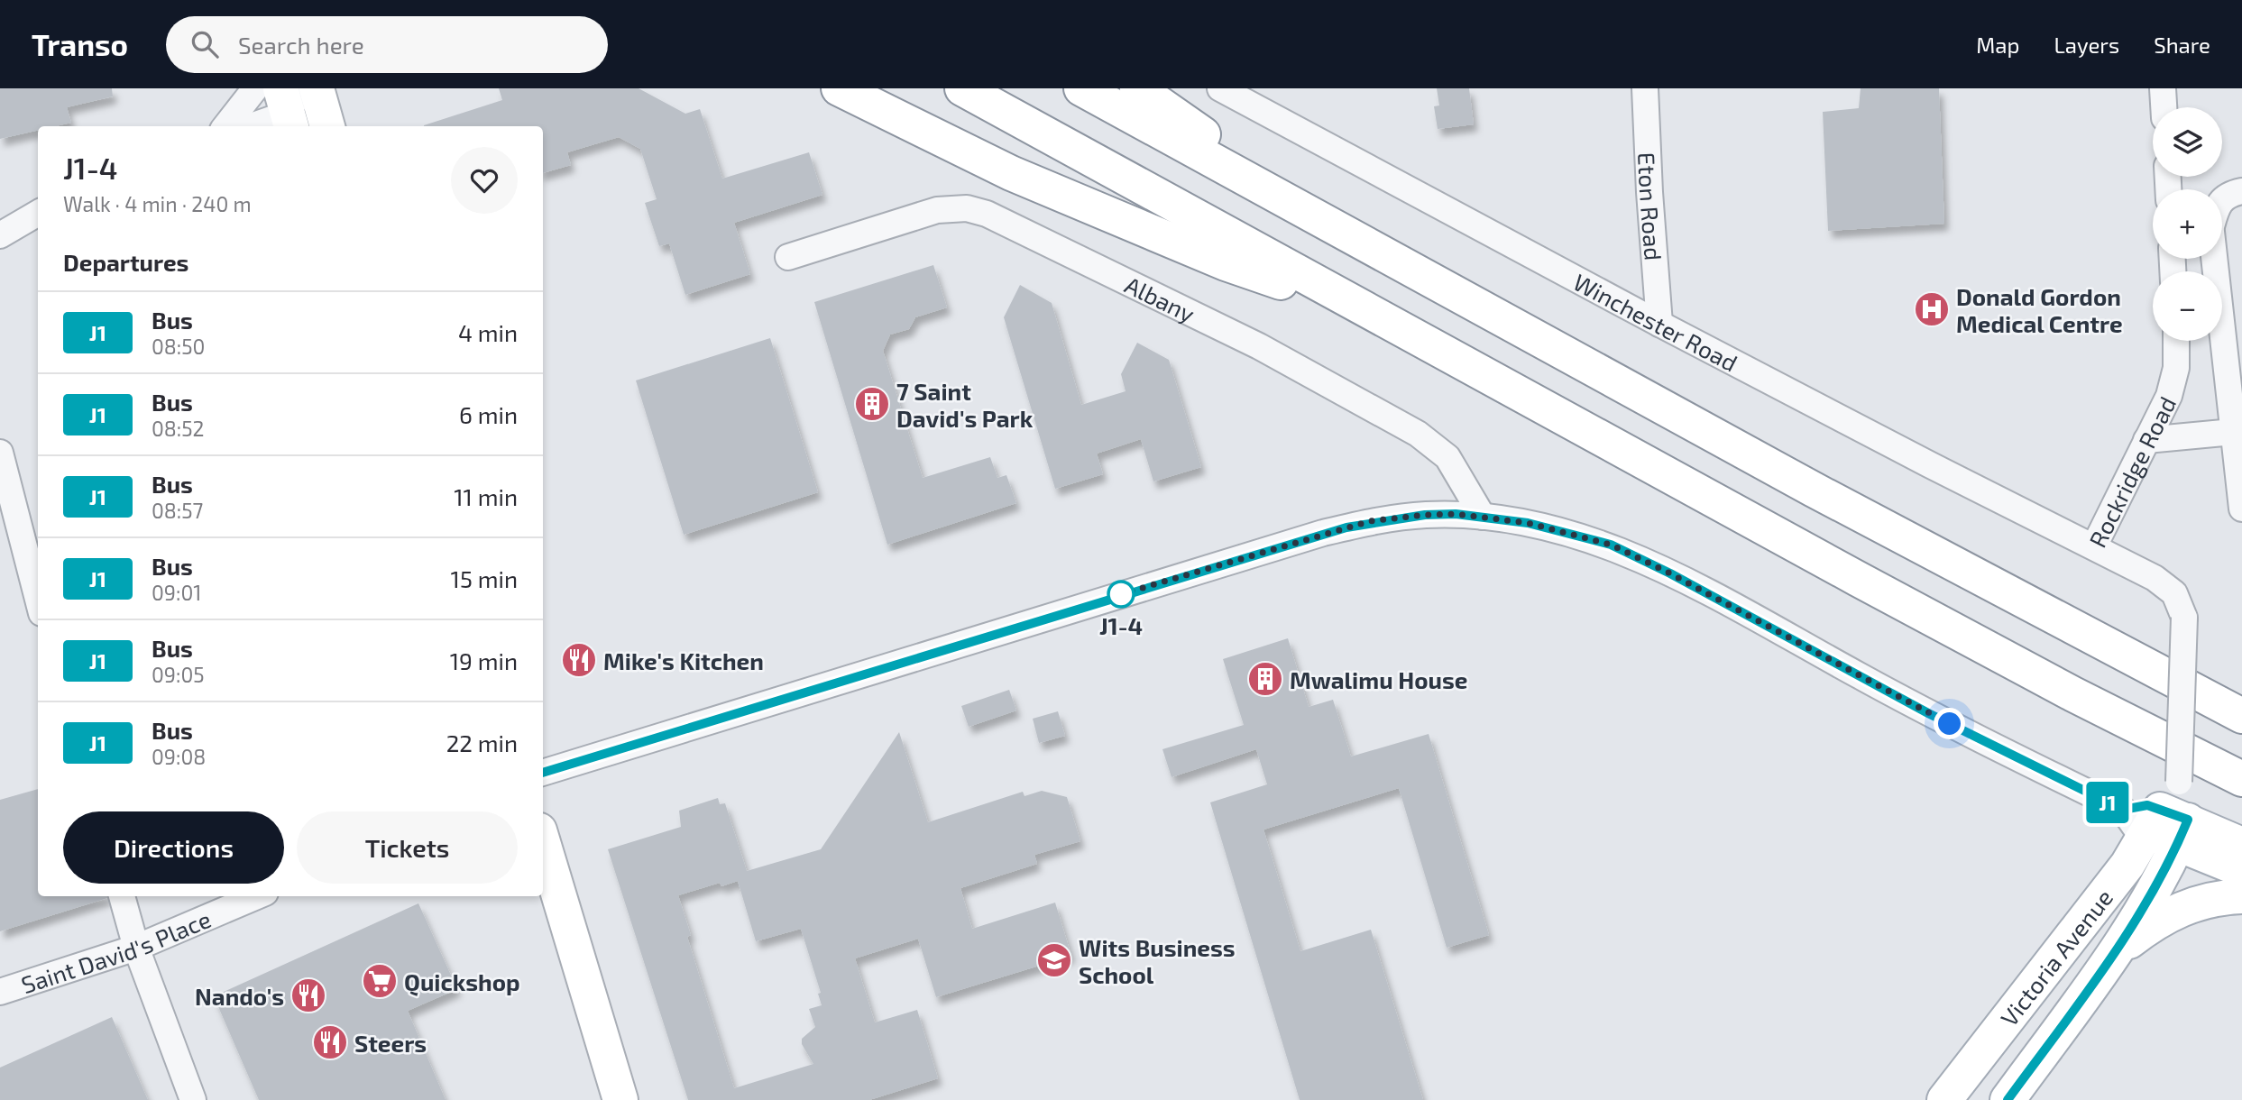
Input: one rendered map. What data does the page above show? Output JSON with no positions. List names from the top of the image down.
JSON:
{
  "streets": {
    "main road": ["Victoria Avenue"],
    "street": [
      "Eton Road",
      "Albany",
      "Winchester Road",
      "Rockridge Road",
      "Saint David's Place"
    ]
  },
  "crossings": [
    ["Eton Road", "Winchester Road"],
    ["Winchester Road", "Rockridge Road"],
    ["Rockridge Road", "Victoria Avenue"]
  ],
  "places": {
    "hospital": ["Donald Gordon Medical Centre"],
    "building": ["7 Saint David's Park", "Mwalimu House"],
    "other": ["J1-4"],
    "restaurant": ["Mike's Kitchen", "Nando's", "Steers"],
    "school or university": ["Wits Business School"],
    "supermarket": ["Quickshop"]
  },
  "lines": ["bus line J1"],
  "page": {
    "header": "Transo",
    "search": "Search here",
    "nav": ["Map", "Layers", "Share"],
    "on_map": "J1",
    "map_buttons": ["+", "−"],
    "heading": [
      ["J1-4", "Walk · 4 min · 240 m"],
      "Departures"
    ],
    "list": [
      {
        "mark": "J1",
        "name": "Bus",
        "note": "08:50",
        "value": "4 min"
      },
      {
        "mark": "J1",
        "name": "Bus",
        "note": "08:52",
        "value": "6 min"
      },
      {
        "mark": "J1",
        "name": "Bus",
        "note": "08:57",
        "value": "11 min"
      },
      {
        "mark": "J1",
        "name": "Bus",
        "note": "09:01",
        "value": "15 min"
      },
      {
        "mark": "J1",
        "name": "Bus",
        "note": "09:05",
        "value": "19 min"
      },
      {
        "mark": "J1",
        "name": "Bus",
        "note": "09:08",
        "value": "22 min"
      }
    ],
    "buttons": ["Directions", "Tickets"]
  }
}
